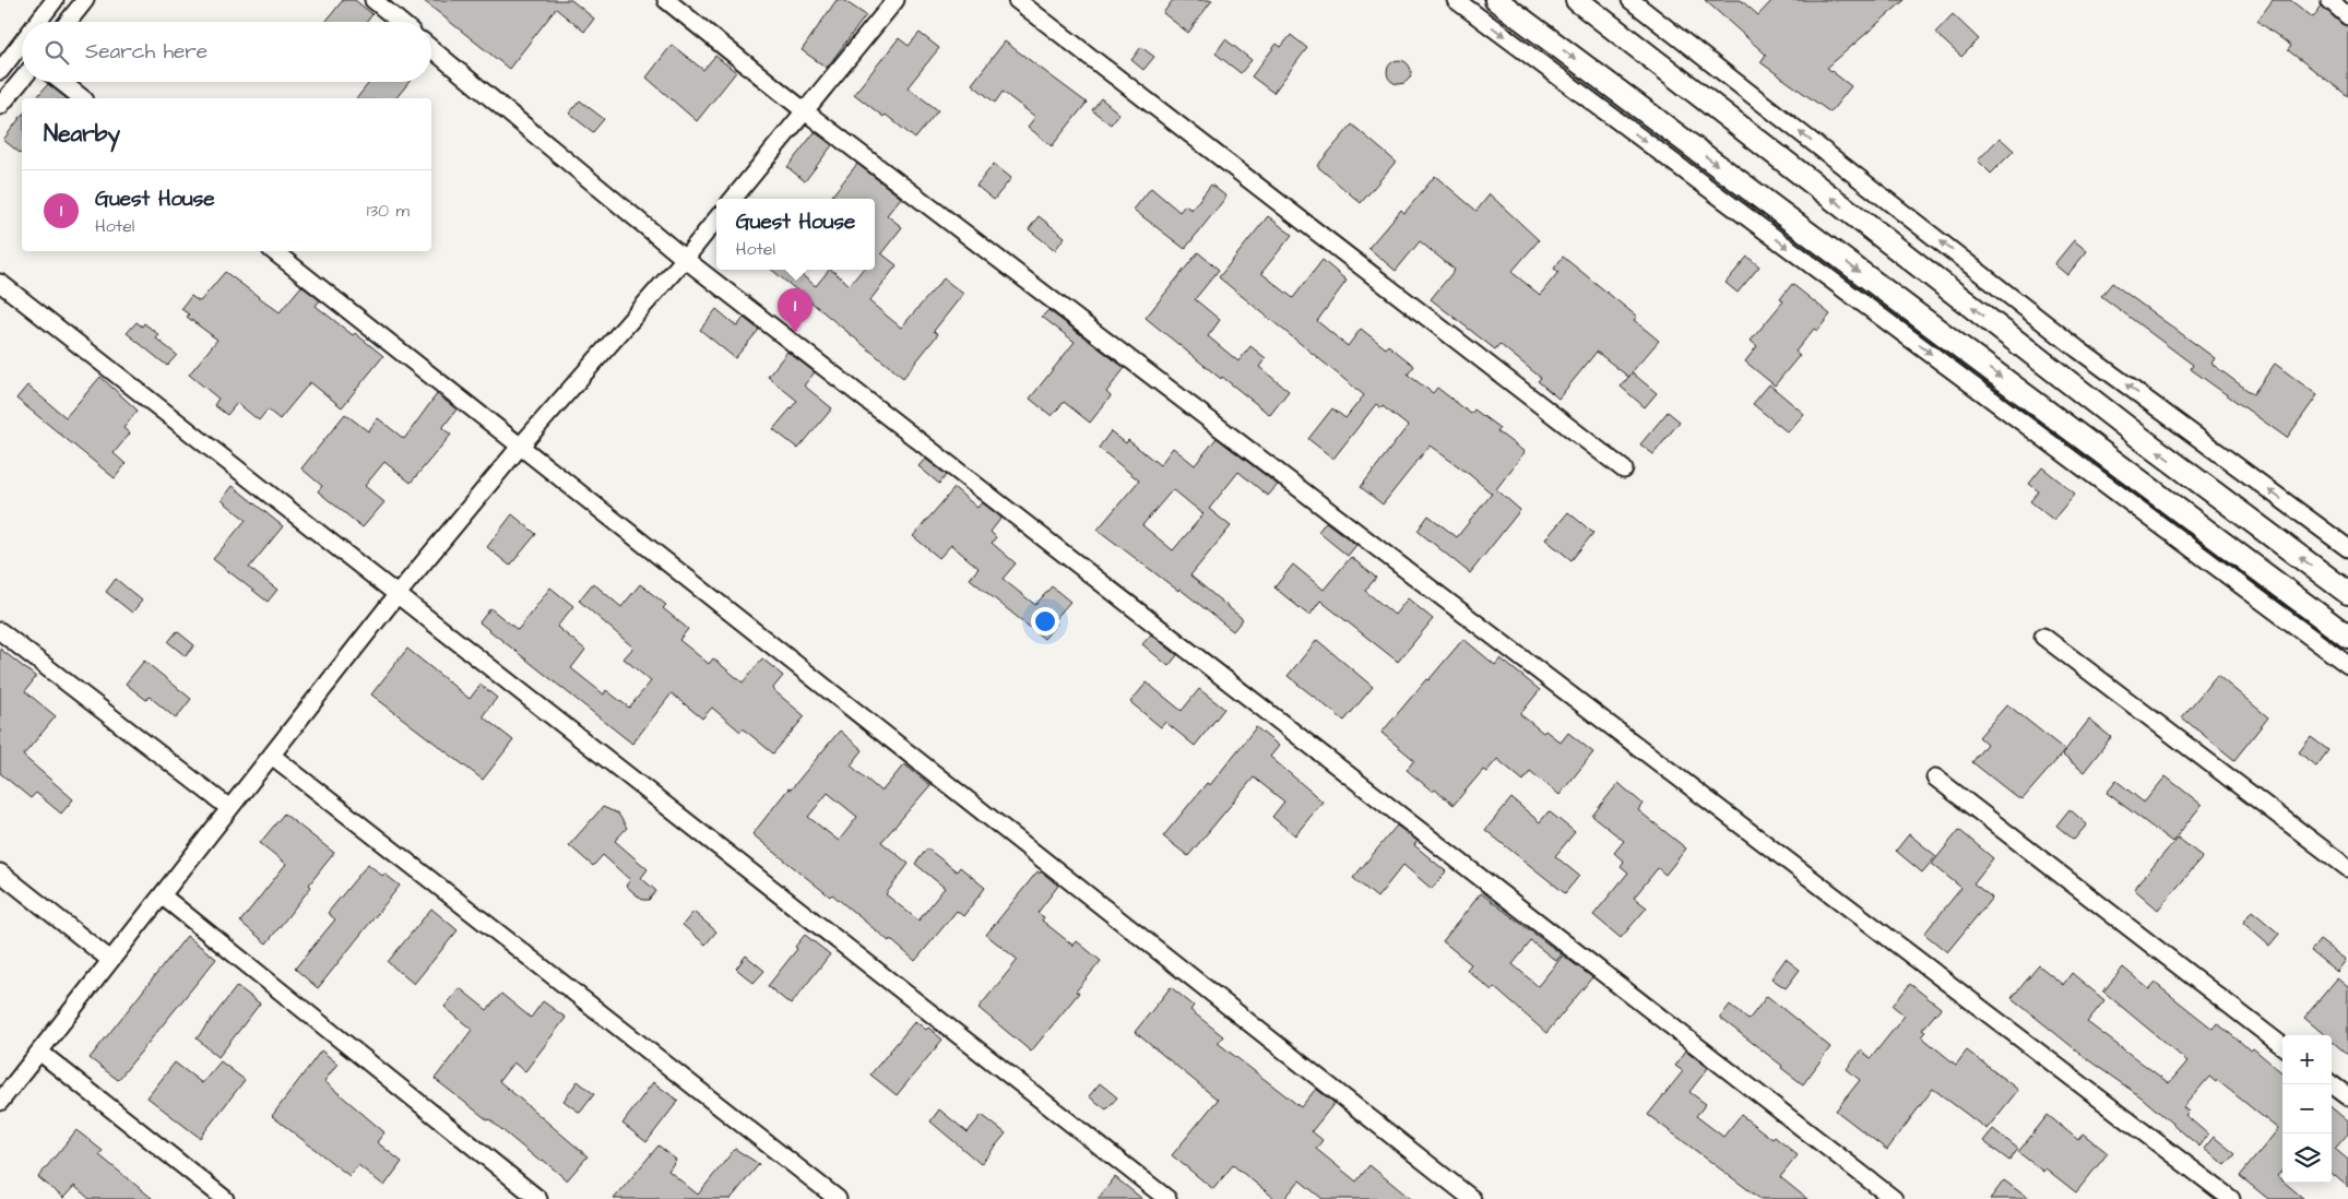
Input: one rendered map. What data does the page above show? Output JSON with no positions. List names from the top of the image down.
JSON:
{
  "page": {
    "search": "Search here",
    "heading": "Nearby",
    "list": [
      {
        "mark": "1",
        "name": "Guest House",
        "note": "Hotel",
        "value": "130 m"
      }
    ],
    "popup": ["Guest House", "Hotel"],
    "pins": "1",
    "map_buttons": ["+", "−"]
  }
}
